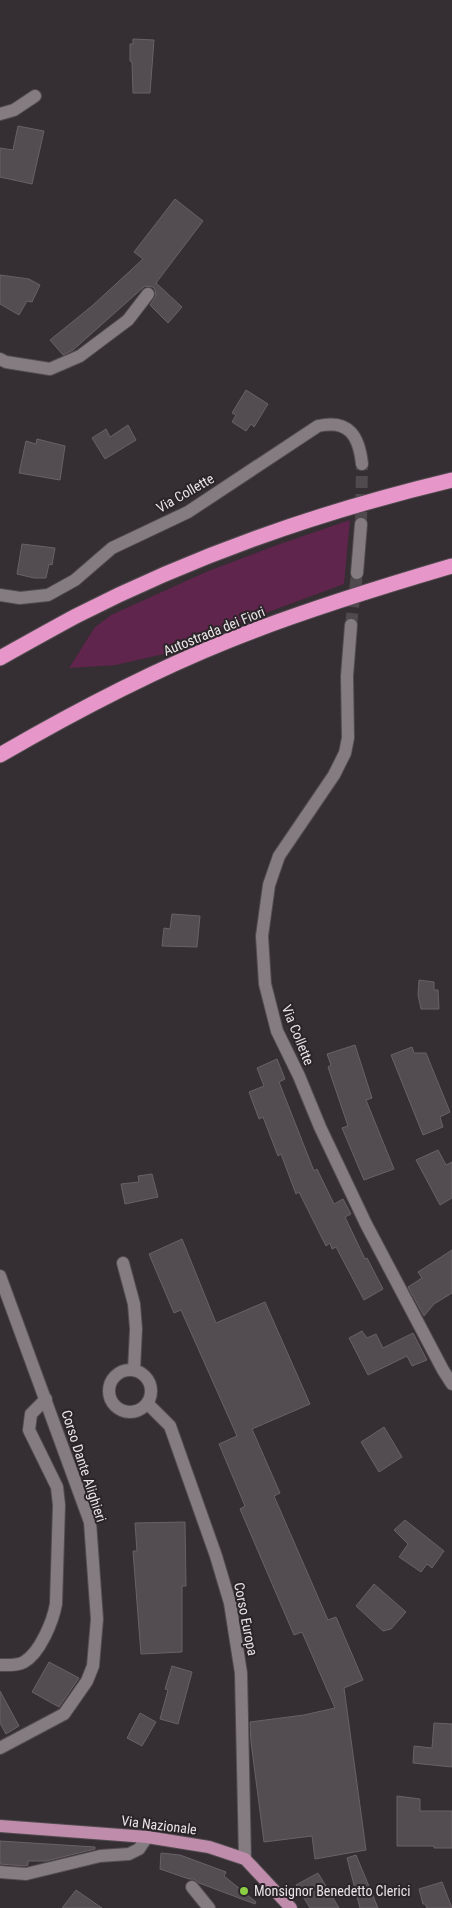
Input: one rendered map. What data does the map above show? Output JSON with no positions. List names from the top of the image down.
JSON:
{
  "streets": {
    "highway": ["Autostrada dei Fiori"],
    "main road": ["Via Nazionale"],
    "street": ["Via Collette", "Corso Dante Alighieri", "Corso Europa"]
  },
  "crossings": [
    ["Corso Europa", "Via Nazionale"]
  ],
  "places": ["Monsignor Benedetto Clerici"]
}
